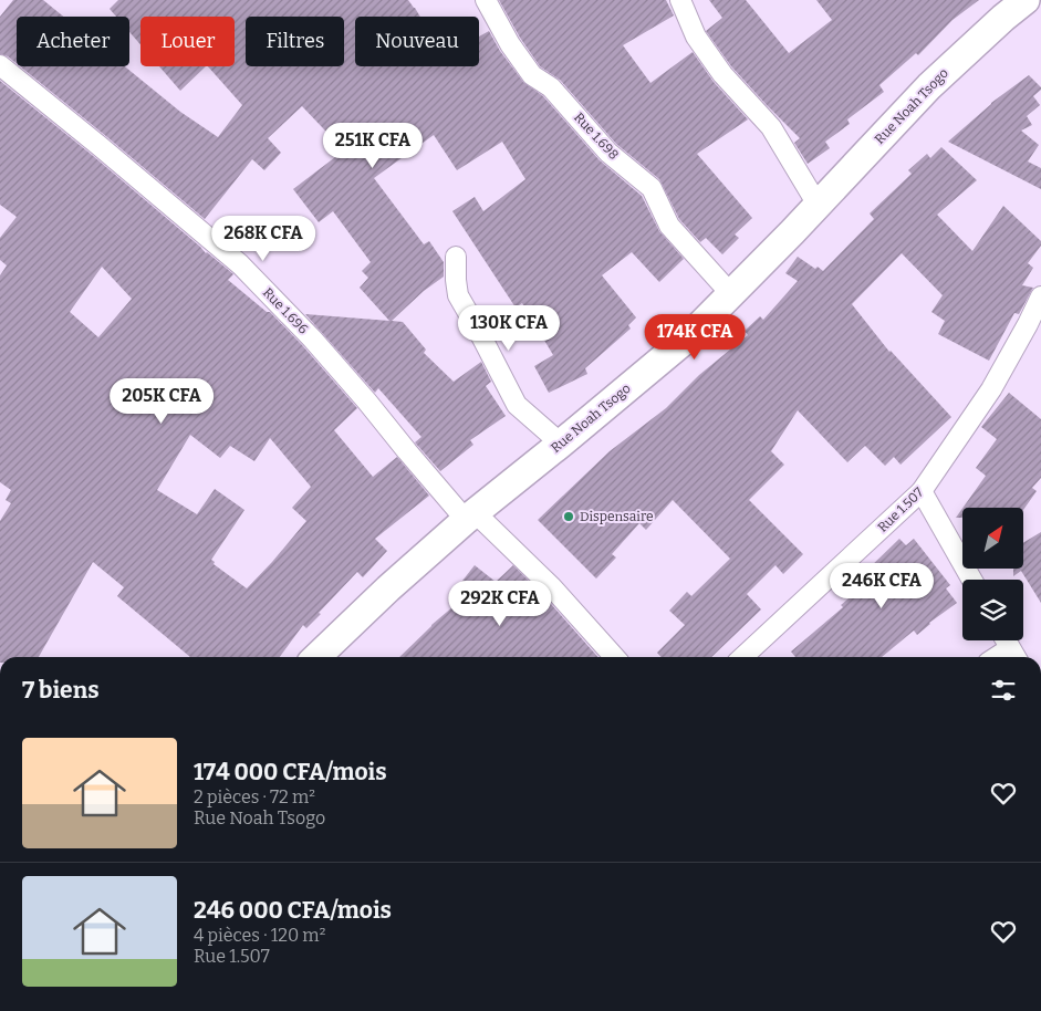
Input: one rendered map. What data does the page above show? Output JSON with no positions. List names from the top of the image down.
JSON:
{
  "streets": {
    "main road": ["Rue Noah Tsogo"],
    "street": ["Rue 1.698", "Rue 1.696", "Rue 1.507"]
  },
  "crossings": [
    ["Rue Noah Tsogo", "Rue 1.698"],
    ["Rue Noah Tsogo", "Rue 1.696"]
  ],
  "places": ["Dispensaire"],
  "north": "top right",
  "page": {
    "chip": [
      "Acheter",
      "Louer",
      "Filtres",
      "Nouveau"
    ],
    "price": [
      "251K CFA",
      "268K CFA",
      "130K CFA",
      "174K CFA",
      "205K CFA",
      "246K CFA",
      "292K CFA"
    ],
    "heading": "7 biens",
    "list": [
      {
        "name": "174 000 CFA/mois",
        "note": "2 pièces · 72 m² · Rue Noah Tsogo"
      },
      {
        "name": "246 000 CFA/mois",
        "note": "4 pièces · 120 m² · Rue 1.507"
      }
    ]
  }
}
